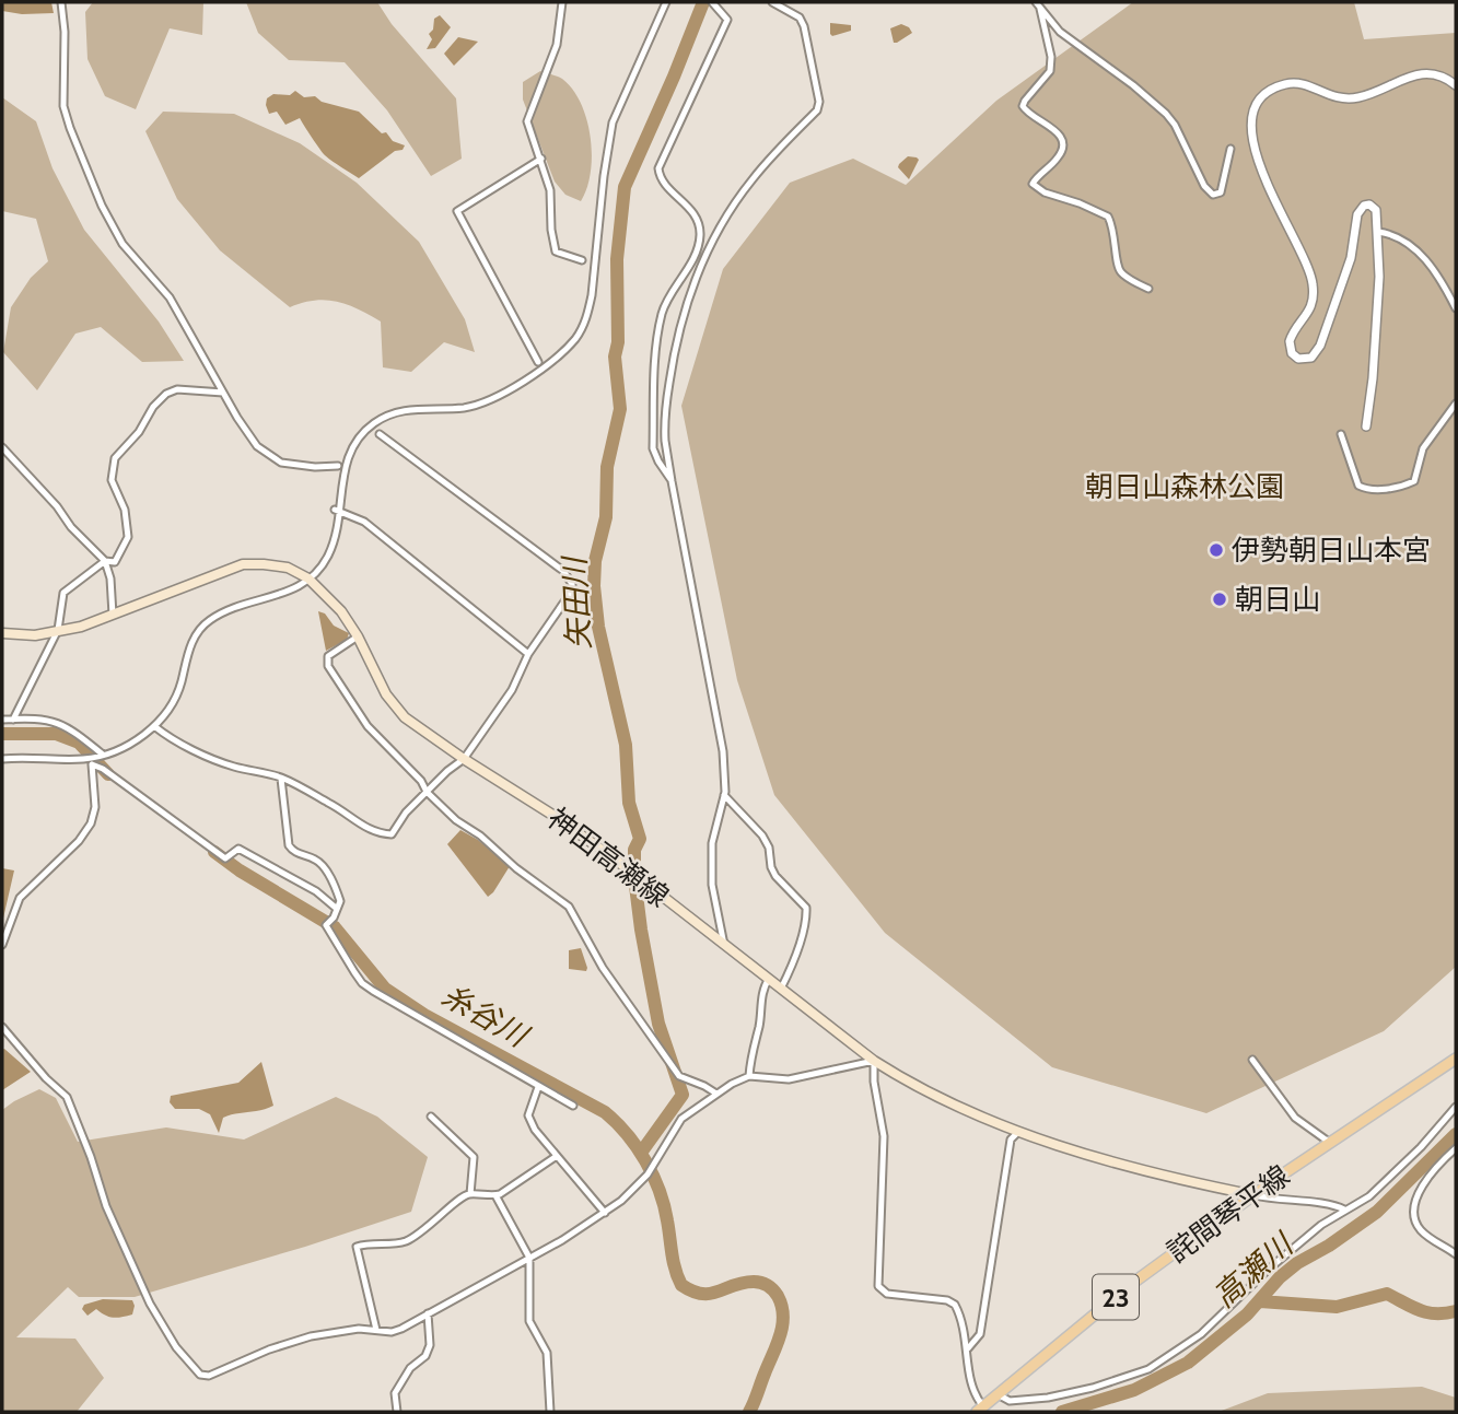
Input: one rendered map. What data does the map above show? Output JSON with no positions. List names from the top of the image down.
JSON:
{
  "streets": {
    "main road": ["神田高瀬線", "詫間琴平線", "23"]
  },
  "crossings": [
    ["神田高瀬線", "詫間琴平線"]
  ],
  "water": ["矢田川", "糸谷川", "高瀬川"],
  "parks": ["朝日山森林公園"],
  "places": ["伊勢朝日山本宮", "朝日山"]
}
